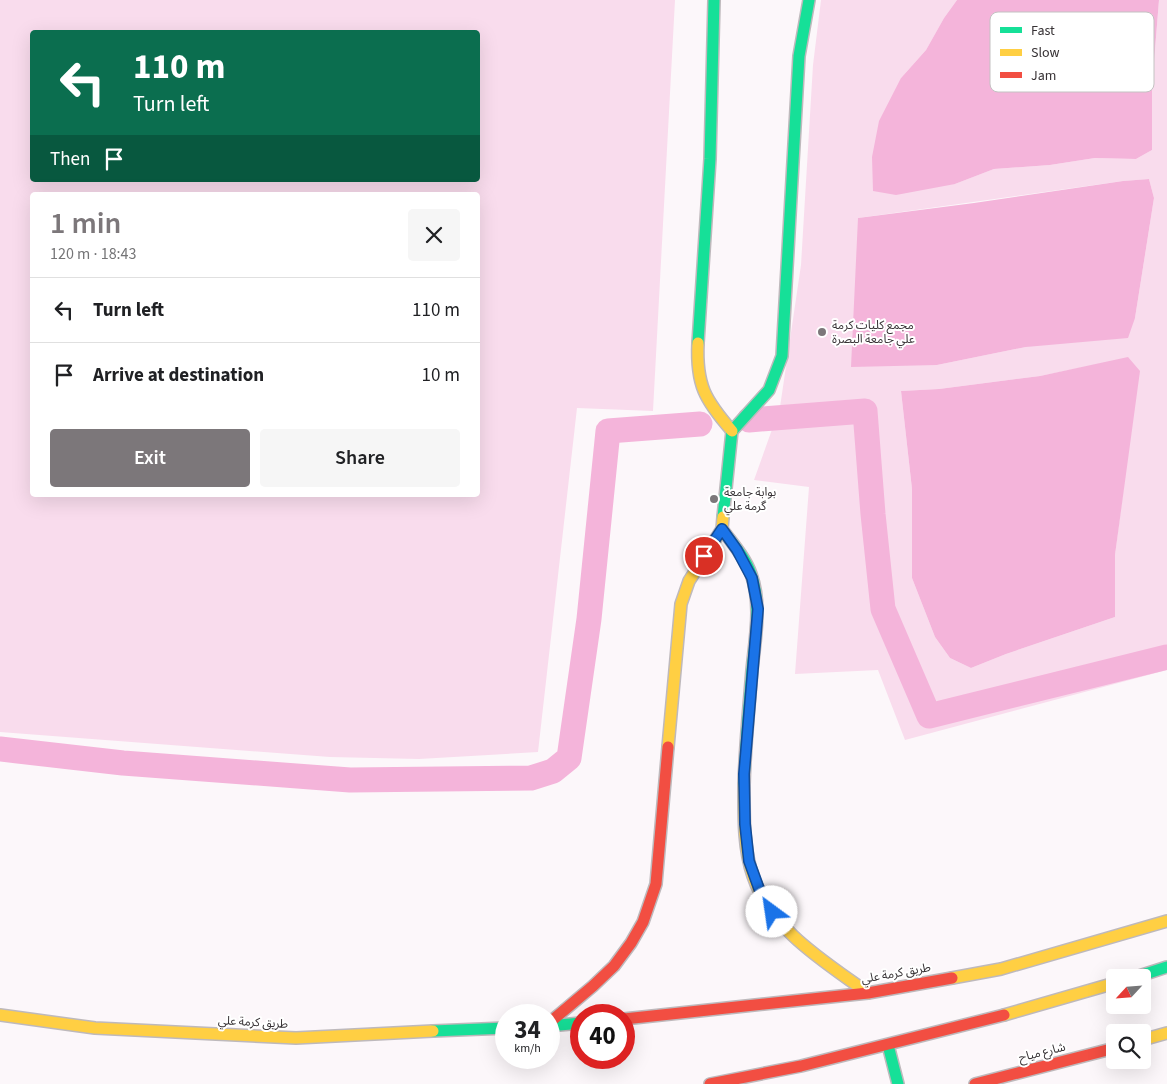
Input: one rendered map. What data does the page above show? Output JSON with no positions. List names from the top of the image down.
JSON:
{
  "streets": {
    "main road": ["طريق كرمة علي", "شارع مياح"]
  },
  "places": ["مجمع كليات كرمة علي جامعة البصرة", "بوابة جامعة گرمة علي"],
  "legend": ["Fast", "Slow", "Jam"],
  "north": "bottom left",
  "page": {
    "turn": ["110 m", "Turn left"],
    "then": "Then",
    "heading": ["1 min", "120 m · 18:43"],
    "list": [
      {
        "name": "Turn left",
        "value": "110 m"
      },
      {
        "name": "Arrive at destination",
        "value": "10 m"
      }
    ],
    "buttons": ["Exit", "Share"],
    "speed": "34 km/h",
    "limit": "40"
  }
}
